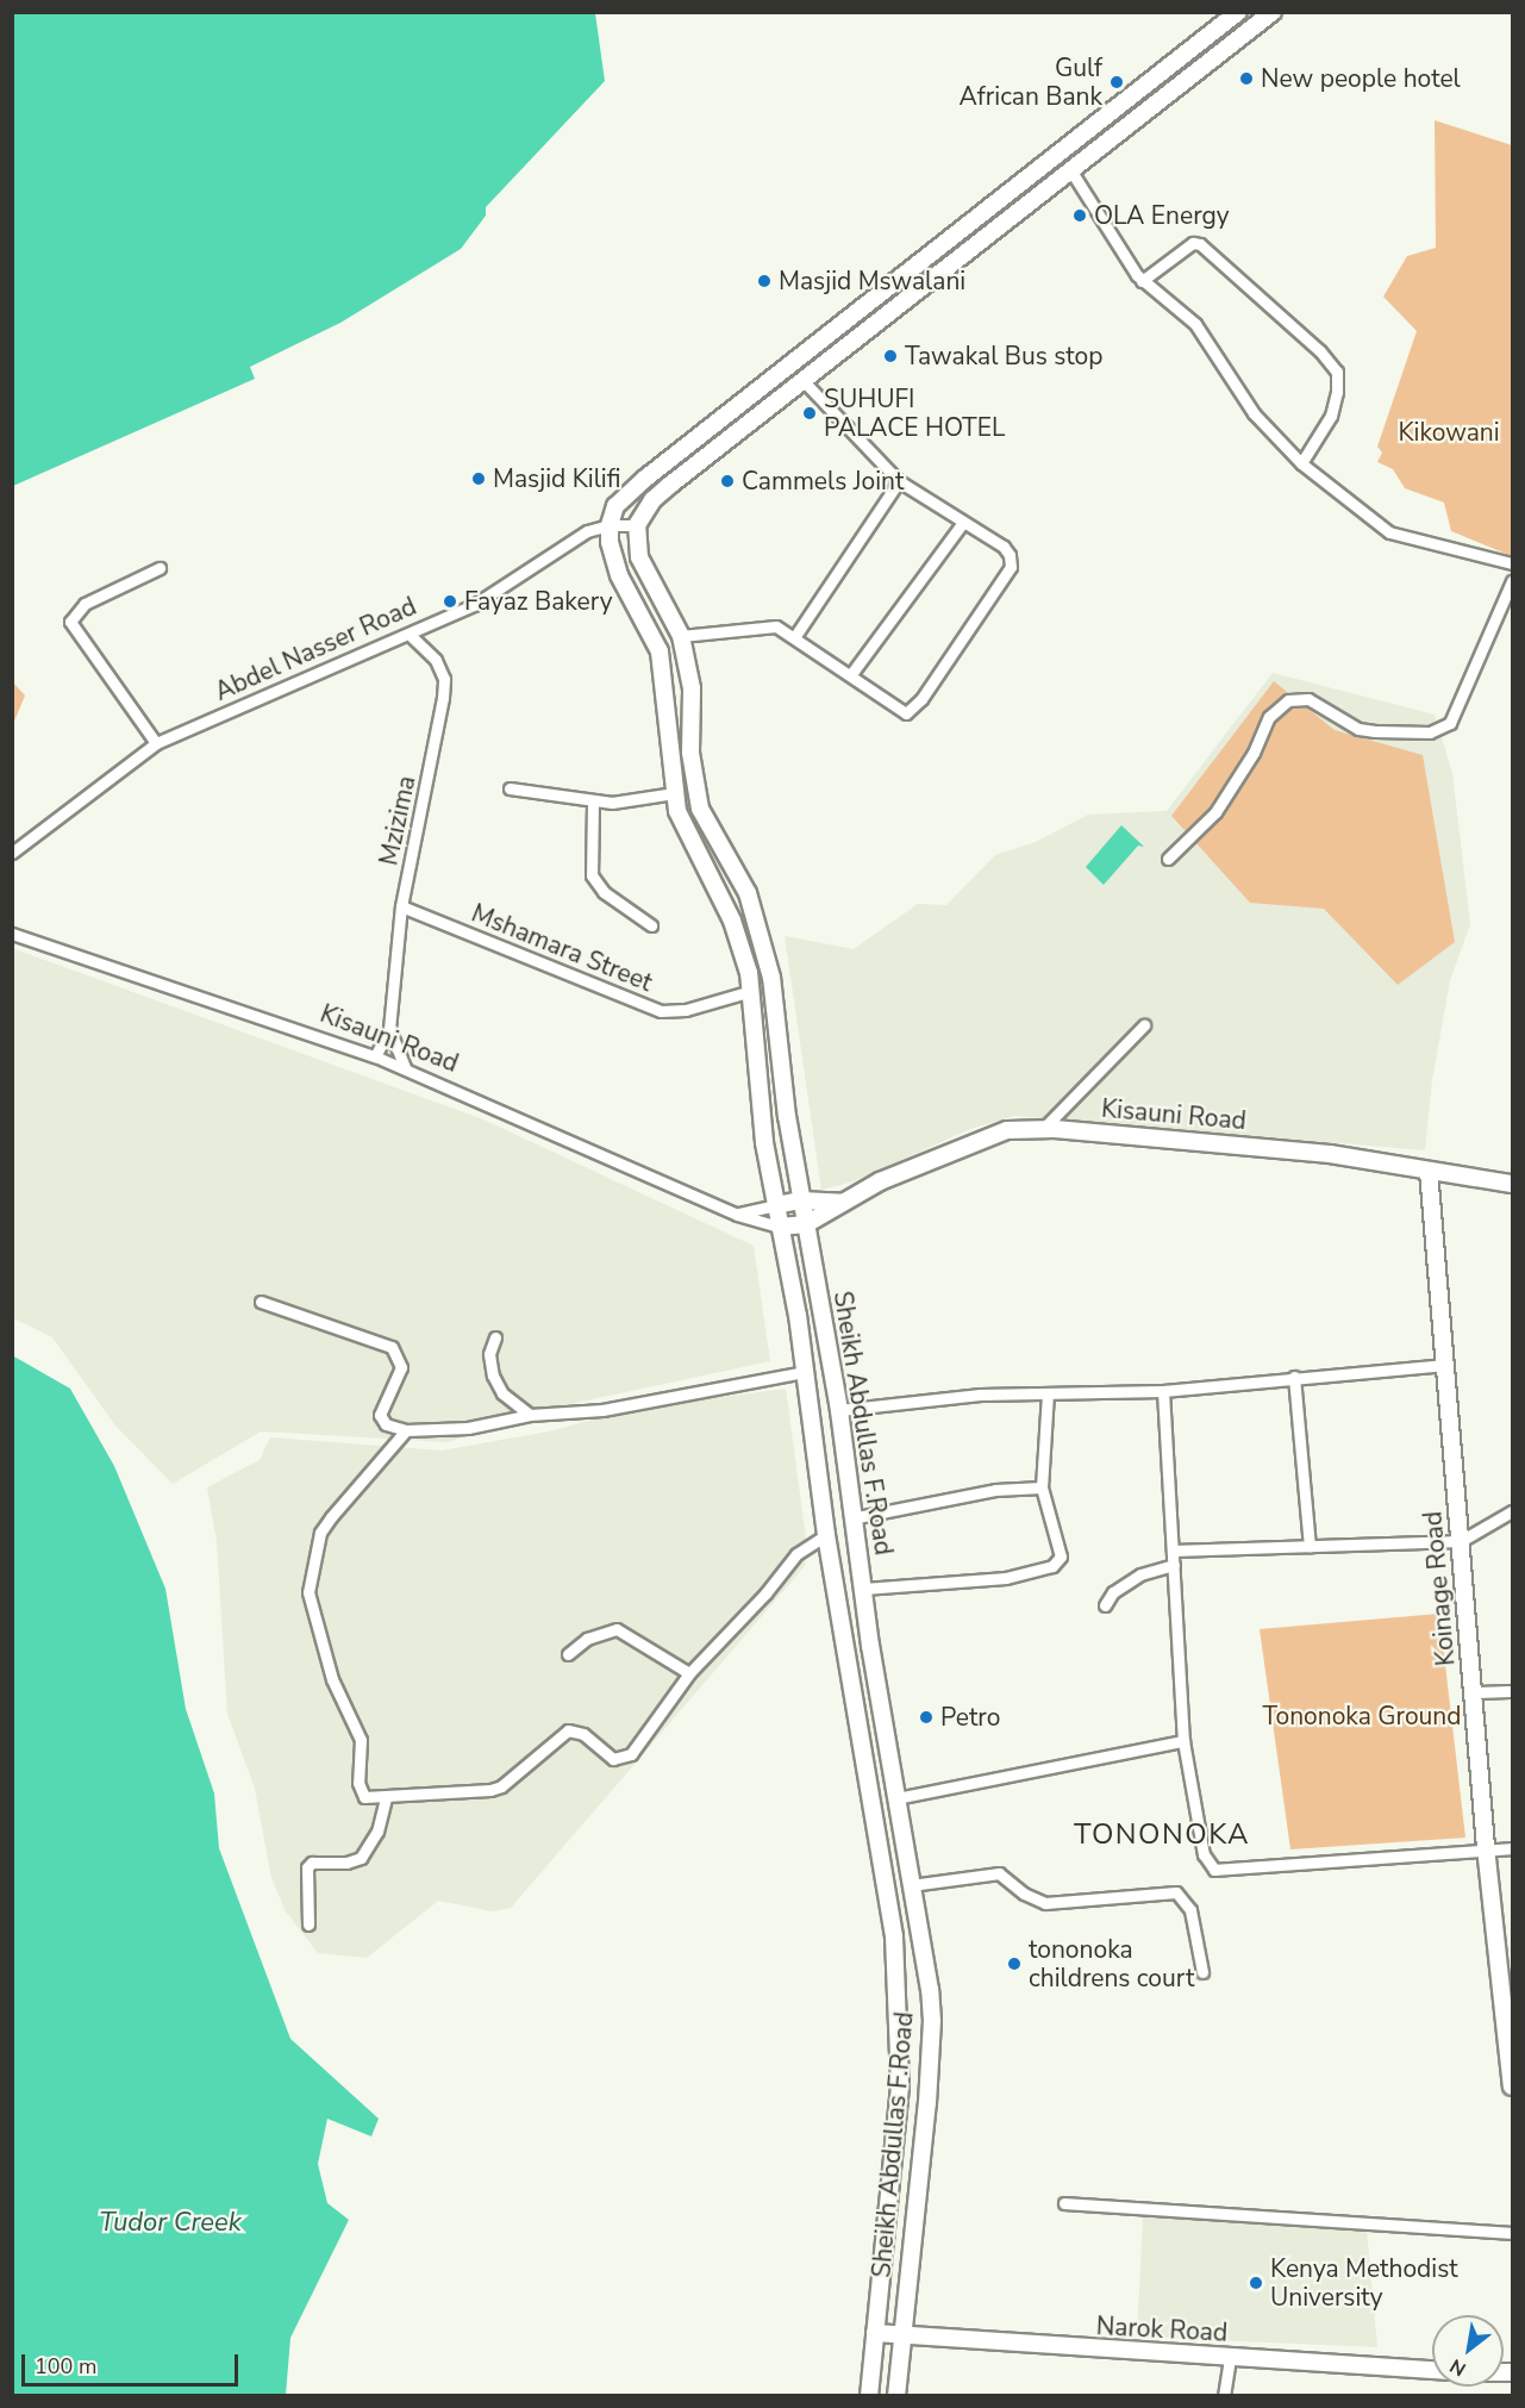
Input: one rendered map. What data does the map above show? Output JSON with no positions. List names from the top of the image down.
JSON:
{
  "streets": {
    "main road": [
      "Kisauni Road",
      "Sheikh Abdullas F.Road",
      "Koinage Road",
      "Narok Road"
    ],
    "street": ["Abdel Nasser Road", "Mzizima", "Mshamara Street"]
  },
  "crossings": [
    ["Abdel Nasser Road", "Mzizima"],
    ["Abdel Nasser Road", "Sheikh Abdullas F.Road"],
    ["Mzizima", "Mshamara Street"],
    ["Mshamara Street", "Sheikh Abdullas F.Road"],
    ["Kisauni Road", "Sheikh Abdullas F.Road"],
    ["Kisauni Road", "Koinage Road"],
    ["Sheikh Abdullas F.Road", "Narok Road"]
  ],
  "districts": ["TONONOKA"],
  "water": ["Tudor Creek"],
  "parks": ["Kikowani", "Tononoka Ground"],
  "places": [
    "New people hotel",
    "Gulf African Bank",
    "OLA Energy",
    "Masjid Mswalani",
    "Tawakal Bus stop",
    "SUHUFI PALACE HOTEL",
    "Masjid Kilifi",
    "Cammels Joint",
    "Fayaz Bakery",
    "Petro",
    "tononoka childrens court",
    "Kenya Methodist University"
  ],
  "scale_bar": "100 m",
  "north": "bottom left"
}
